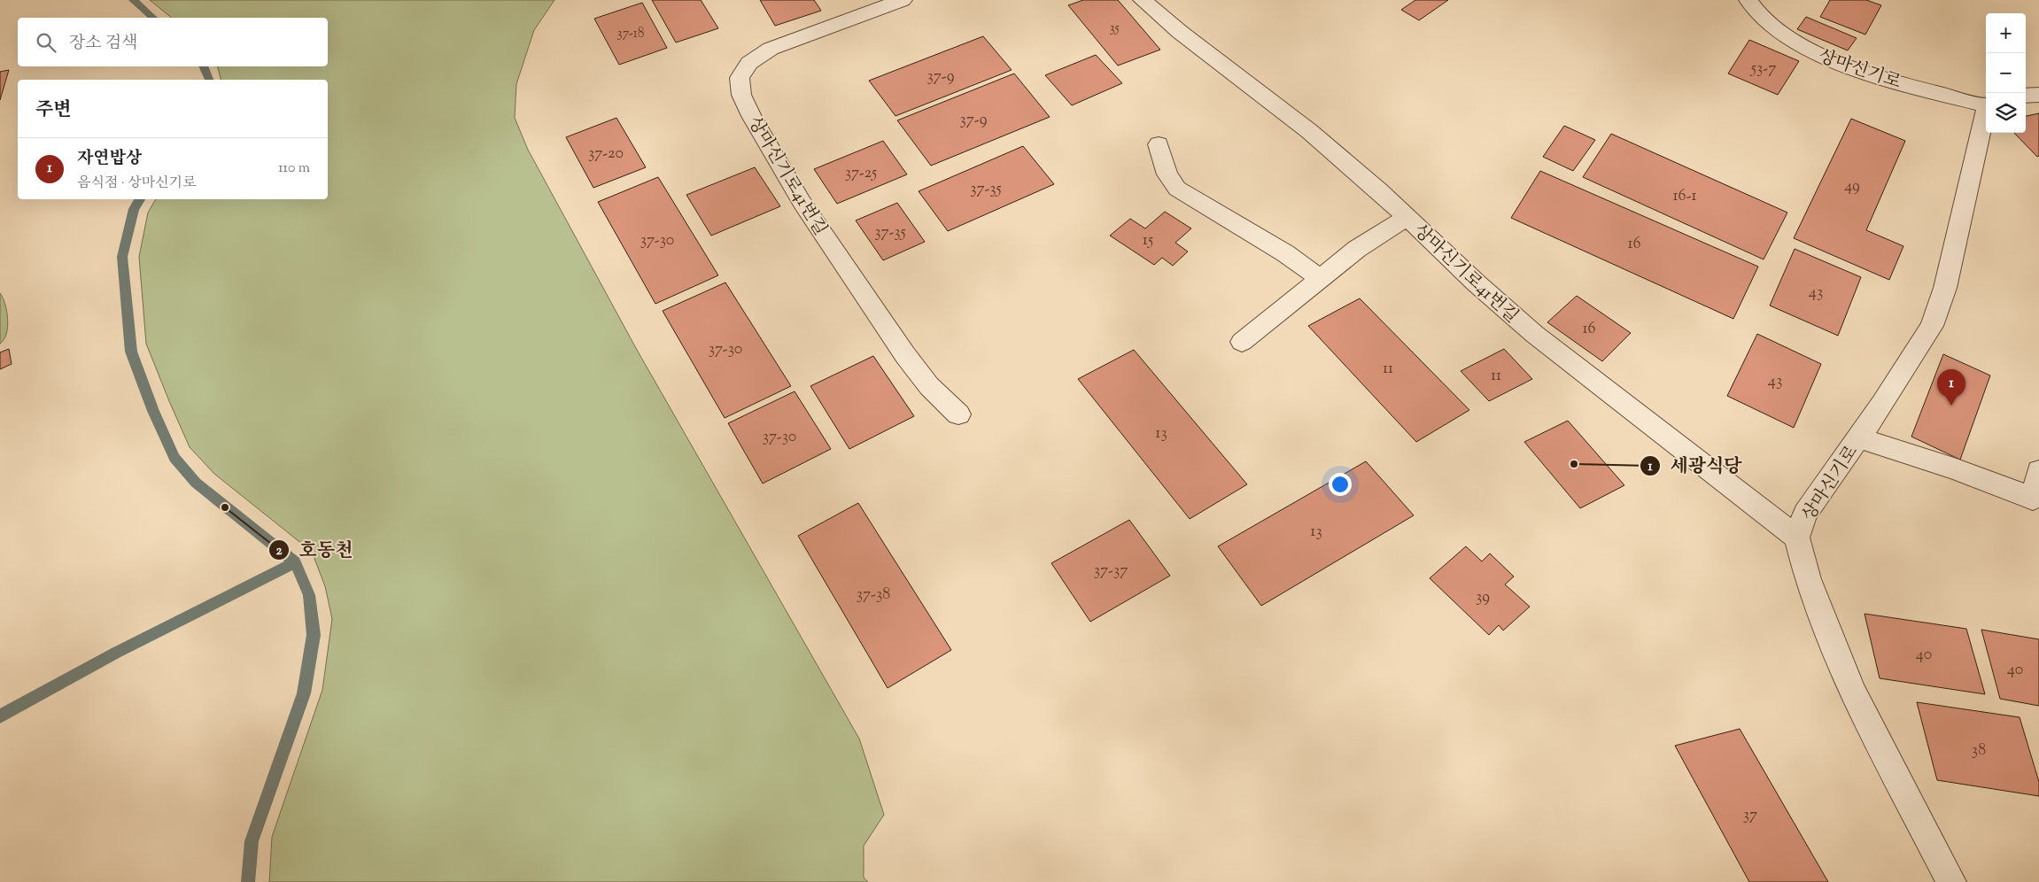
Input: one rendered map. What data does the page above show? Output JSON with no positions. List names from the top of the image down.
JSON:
{
  "streets": {
    "street": ["상마신기로", "상마신기로41번길"]
  },
  "crossings": [
    ["상마신기로", "상마신기로41번길"]
  ],
  "places": ["세광식당", "호동천"],
  "house_numbers": [
    "35",
    "37-18",
    "53-7",
    "37-9",
    "37-9",
    "37-20",
    "37-25",
    "49",
    "37-35",
    "16-1",
    "37-35",
    "37-30",
    "15",
    "16",
    "43",
    "16",
    "37-30",
    "11",
    "11",
    "43",
    "13",
    "37-30",
    "13",
    "37-37",
    "37-38",
    "39",
    "40",
    "40",
    "38",
    "37"
  ],
  "page": {
    "map_buttons": ["+", "−"],
    "search": "장소 검색",
    "heading": "주변",
    "list": [
      {
        "mark": "1",
        "name": "자연밥상",
        "note": "음식점 · 상마신기로",
        "value": "110 m"
      }
    ],
    "pins": "1"
  }
}
